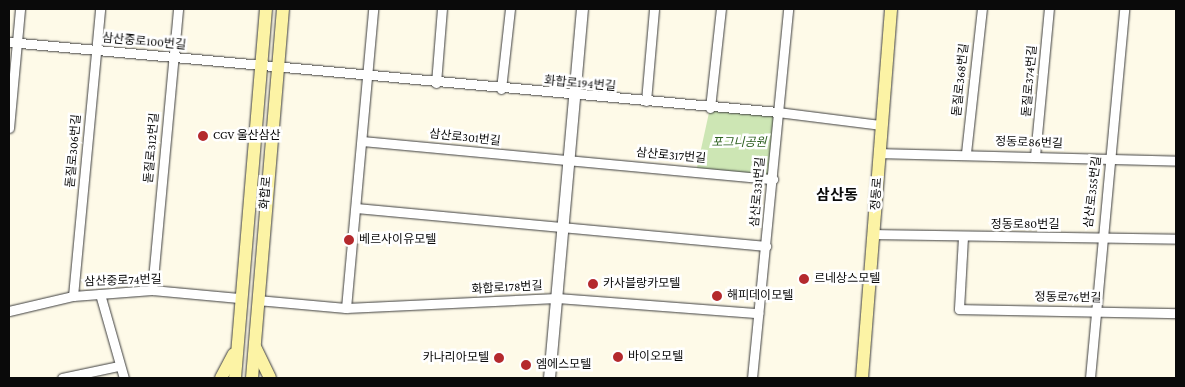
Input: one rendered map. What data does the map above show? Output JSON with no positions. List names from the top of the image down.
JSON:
{
  "streets": {
    "main road": ["화합로", "정동로"],
    "street": [
      "삼산중로100번길",
      "돋질로368번길",
      "돋질로374번길",
      "화합로194번길",
      "삼산로301번길",
      "정동로86번길",
      "돋질로312번길",
      "돋질로306번길",
      "삼산로317번길",
      "삼산로331번길",
      "삼산로355번길",
      "정동로80번길",
      "삼산중로74번길",
      "화합로178번길",
      "정동로76번길"
    ]
  },
  "crossings": [
    ["삼산중로100번길", "화합로194번길"],
    ["삼산중로100번길", "돋질로312번길"],
    ["삼산중로100번길", "돋질로306번길"],
    ["삼산중로100번길", "화합로"],
    ["돋질로368번길", "정동로86번길"],
    ["돋질로374번길", "정동로86번길"],
    ["화합로194번길", "삼산로331번길"],
    ["화합로194번길", "화합로"],
    ["화합로194번길", "정동로"],
    ["삼산로301번길", "삼산로317번길"],
    ["정동로86번길", "삼산로355번길"],
    ["정동로86번길", "정동로"],
    ["돋질로312번길", "삼산중로74번길"],
    ["돋질로306번길", "삼산중로74번길"],
    ["삼산로317번길", "삼산로331번길"],
    ["삼산로331번길", "화합로178번길"],
    ["삼산로355번길", "정동로80번길"],
    ["삼산로355번길", "정동로76번길"],
    ["화합로", "삼산중로74번길"],
    ["화합로", "화합로178번길"],
    ["정동로", "정동로80번길"],
    ["정동로80번길", "정동로76번길"]
  ],
  "districts": ["삼산동"],
  "parks": ["포그니공원"],
  "places": [
    "CGV 울산삼산",
    "베르사이유모텔",
    "르네상스모텔",
    "카사블랑카모텔",
    "해피데이모텔",
    "바이오모텔",
    "카나리아모텔",
    "엠에스모텔"
  ]
}
